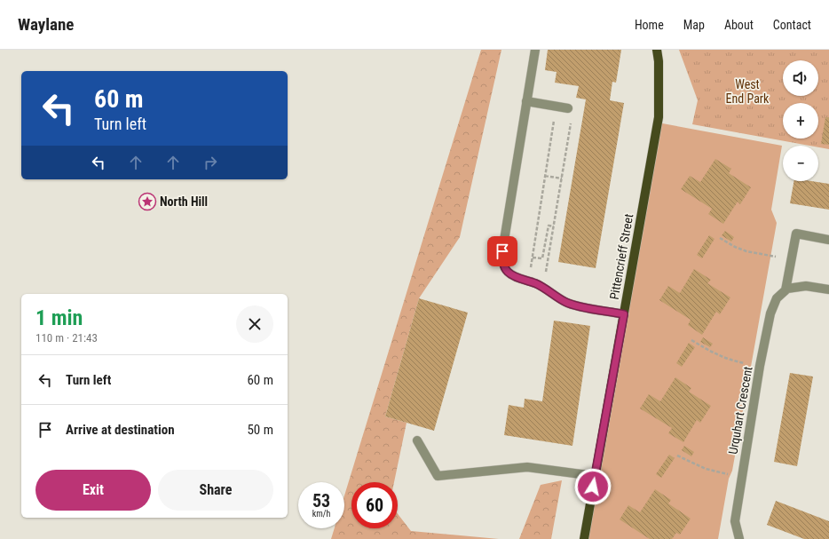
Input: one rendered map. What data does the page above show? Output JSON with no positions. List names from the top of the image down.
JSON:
{
  "streets": {
    "main road": ["Pittencrieff Street"],
    "street": ["Urquhart Crescent"]
  },
  "parks": ["West End Park"],
  "places": {
    "place": ["North Hill"]
  },
  "page": {
    "header": "Waylane",
    "nav": [
      "Home",
      "Map",
      "About",
      "Contact"
    ],
    "map_buttons": ["+", "−"],
    "turn": ["60 m", "Turn left"],
    "heading": ["1 min", "110 m · 21:43"],
    "list": [
      {
        "name": "Turn left",
        "value": "60 m"
      },
      {
        "name": "Arrive at destination",
        "value": "50 m"
      }
    ],
    "buttons": ["Exit", "Share"],
    "speed": "53 km/h",
    "limit": "60"
  }
}
